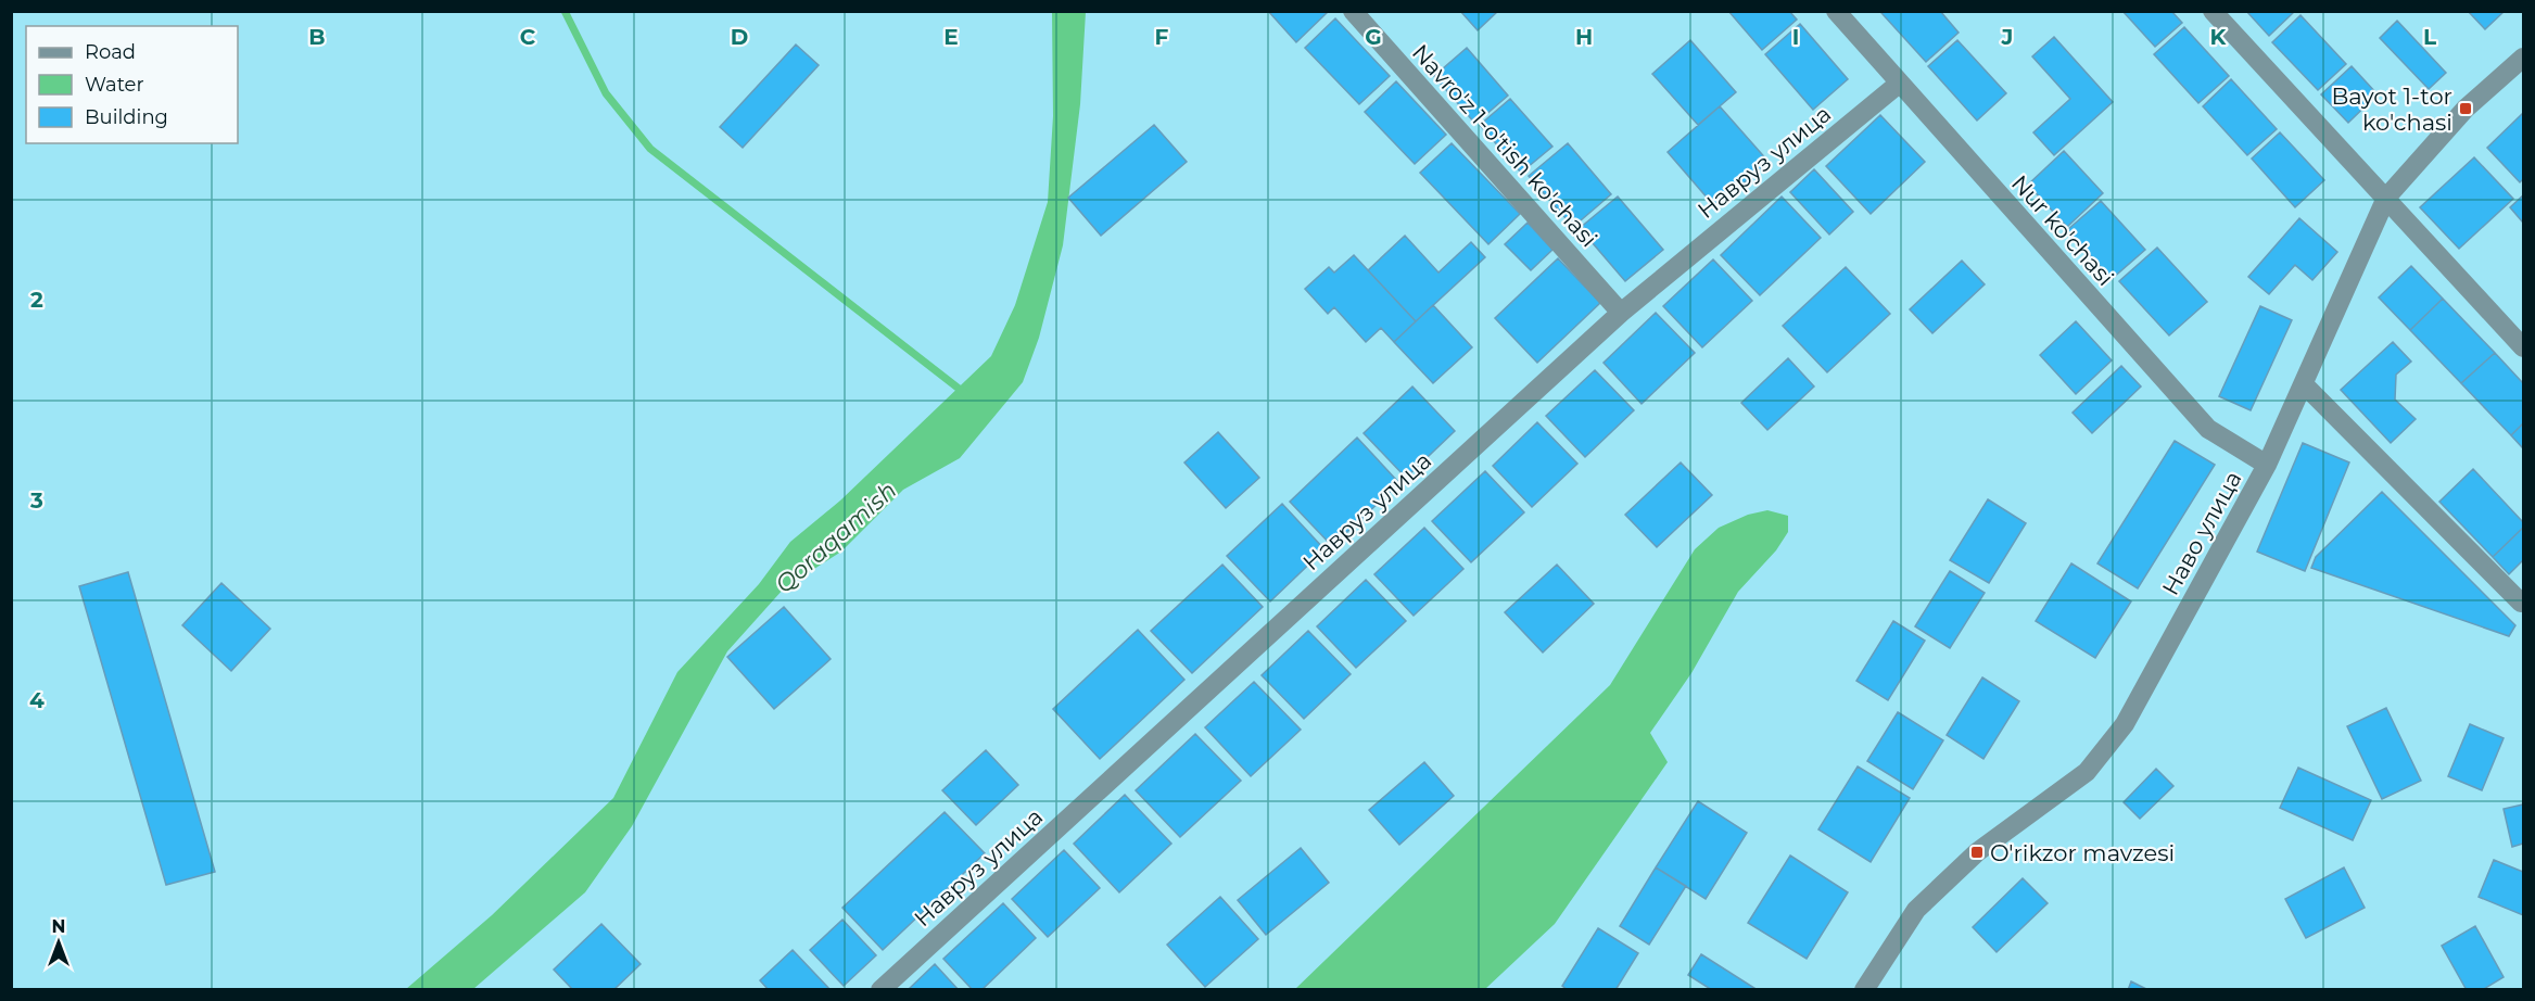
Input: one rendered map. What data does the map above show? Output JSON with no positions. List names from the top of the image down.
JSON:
{
  "streets": {
    "street": [
      "Navro'z 1-o'tish ko'chasi",
      "Навруз улица",
      "Nur ko'chasi",
      "Наво улица"
    ]
  },
  "crossings": [
    ["Navro'z 1-o'tish ko'chasi", "Навруз улица"],
    ["Навруз улица", "Nur ko'chasi"],
    ["Nur ko'chasi", "Наво улица"]
  ],
  "water": ["Qoraqamish"],
  "places": {
    "transit": ["Bayot 1-tor ko'chasi", "O'rikzor mavzesi"]
  },
  "legend": ["Road", "Water", "Building"],
  "north": "top",
  "grid": {
    "columns": [
      "B",
      "C",
      "D",
      "E",
      "F",
      "G",
      "H",
      "I",
      "J",
      "K",
      "L"
    ],
    "rows": ["2", "3", "4"]
  }
}
